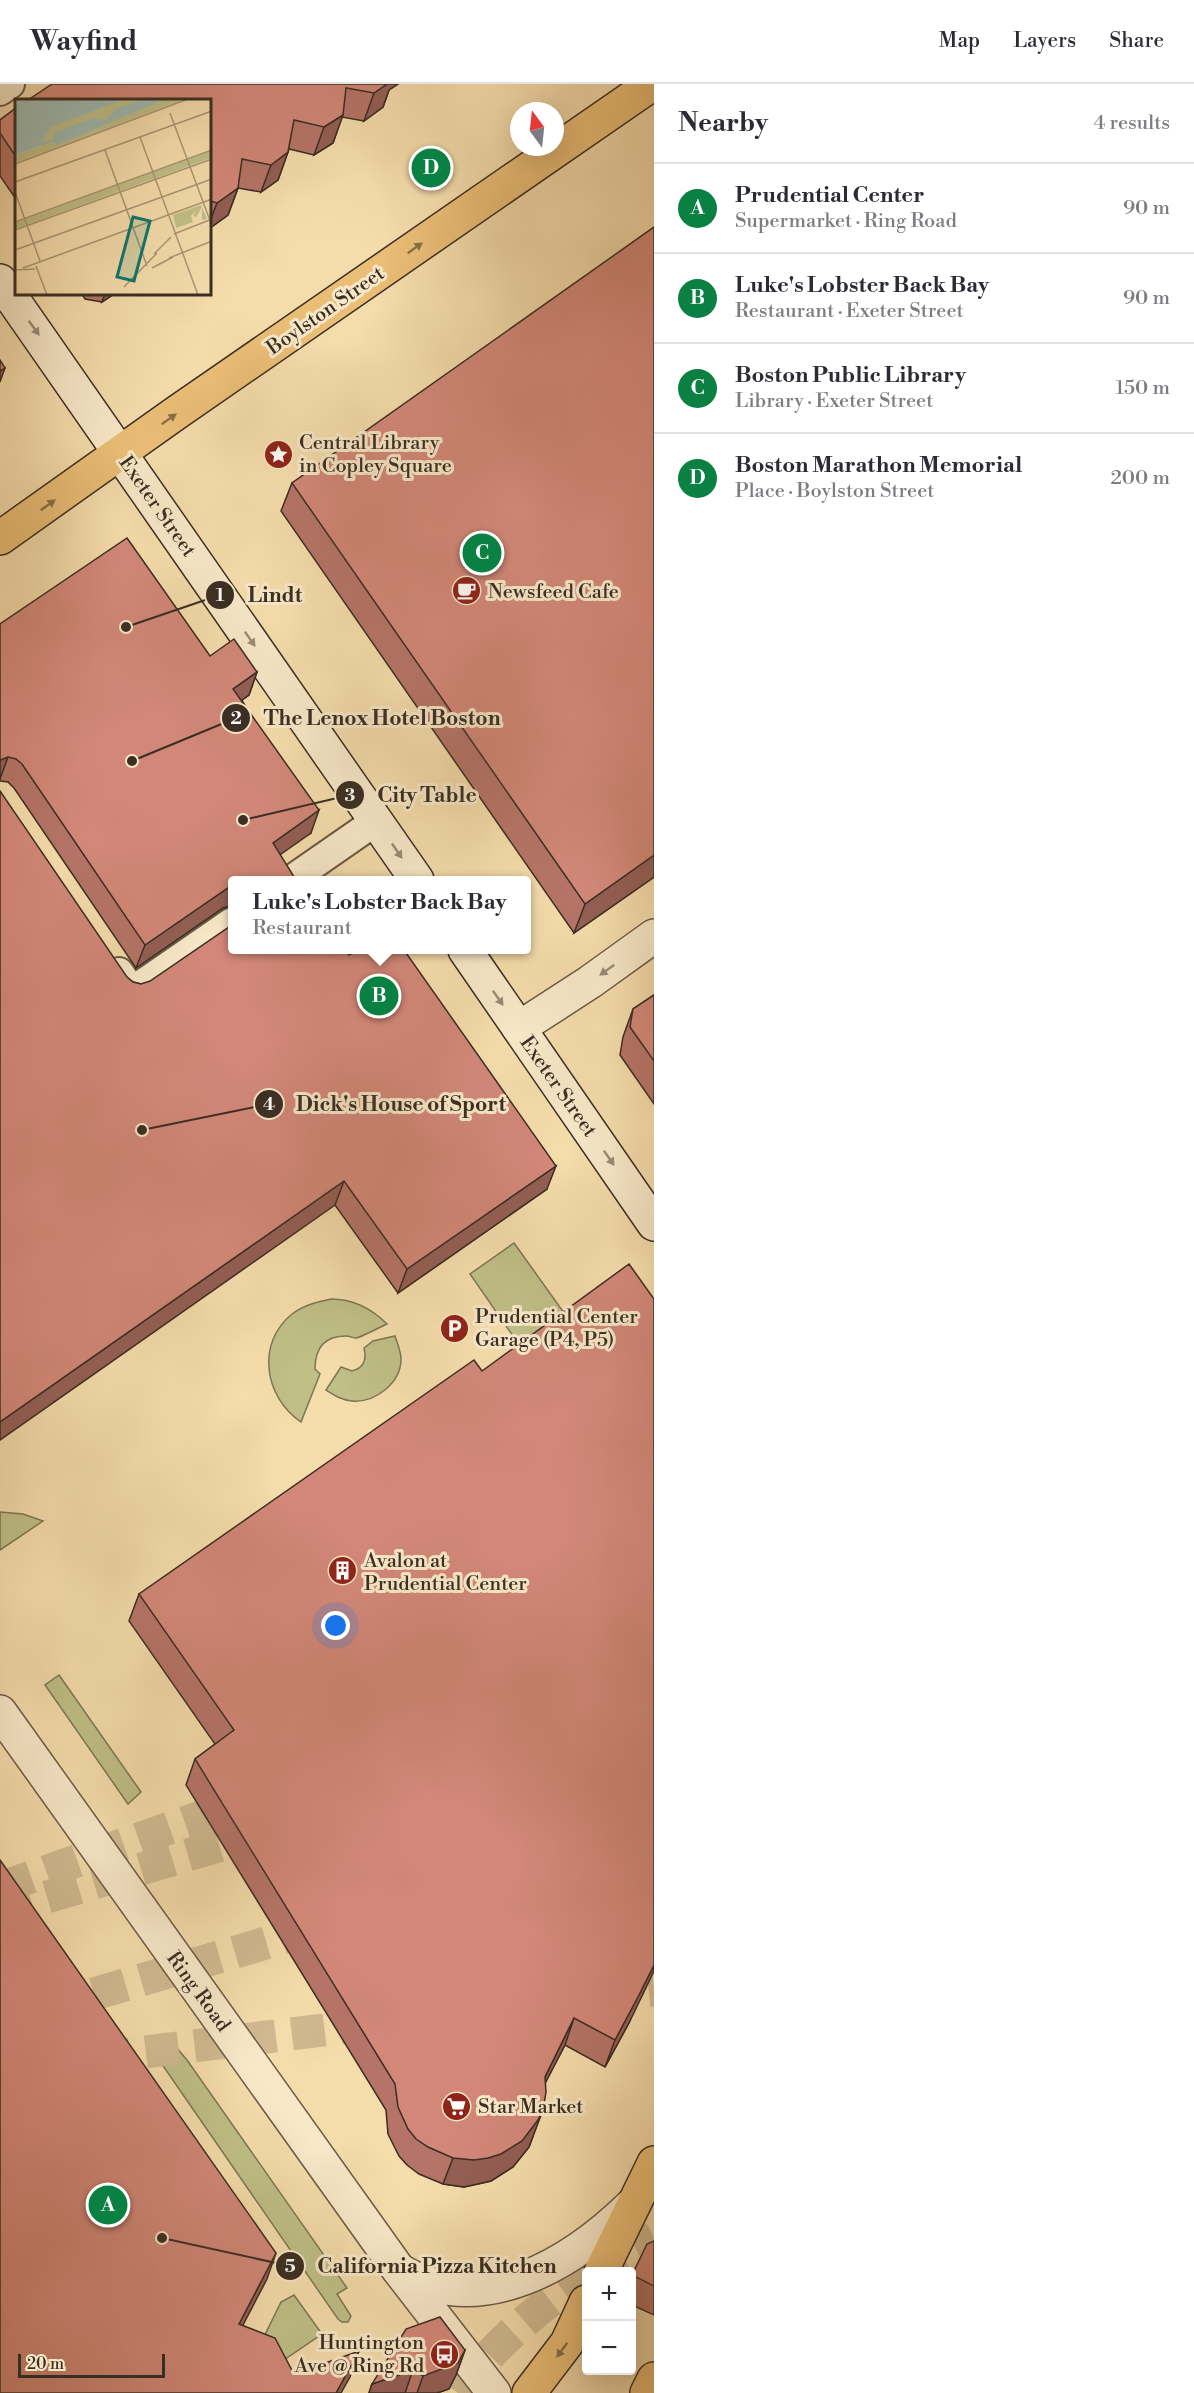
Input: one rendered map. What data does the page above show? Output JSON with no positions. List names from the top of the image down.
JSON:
{
  "streets": {
    "main road": ["Boylston Street"],
    "street": ["Exeter Street", "Ring Road"]
  },
  "crossings": [
    ["Boylston Street", "Exeter Street"]
  ],
  "one_way": ["Boylston Street", "Exeter Street"],
  "places": {
    "place": ["Central Library in Copley Square"],
    "cafe": ["Newsfeed Cafe"],
    "other": [
      "Lindt",
      "The Lenox Hotel Boston",
      "City Table",
      "Dick's House of Sport",
      "California Pizza Kitchen"
    ],
    "parking": ["Prudential Center Garage (P4, P5)"],
    "building": ["Avalon at Prudential Center"],
    "supermarket": ["Star Market"],
    "bus stop": ["Huntington Ave @ Ring Rd"]
  },
  "scale_bar": "20 m",
  "north": "top",
  "page": {
    "header": "Wayfind",
    "nav": ["Map", "Layers", "Share"],
    "heading": ["Nearby", "4 results"],
    "pins": [
      "D",
      "C",
      "B",
      "A"
    ],
    "list": [
      {
        "mark": "A",
        "name": "Prudential Center",
        "note": "Supermarket · Ring Road",
        "value": "90 m"
      },
      {
        "mark": "B",
        "name": "Luke's Lobster Back Bay",
        "note": "Restaurant · Exeter Street",
        "value": "90 m"
      },
      {
        "mark": "C",
        "name": "Boston Public Library",
        "note": "Library · Exeter Street",
        "value": "150 m"
      },
      {
        "mark": "D",
        "name": "Boston Marathon Memorial",
        "note": "Place · Boylston Street",
        "value": "200 m"
      }
    ],
    "popup": ["Luke's Lobster Back Bay", "Restaurant"],
    "map_buttons": ["+", "−"],
    "scale": "20 m"
  }
}
